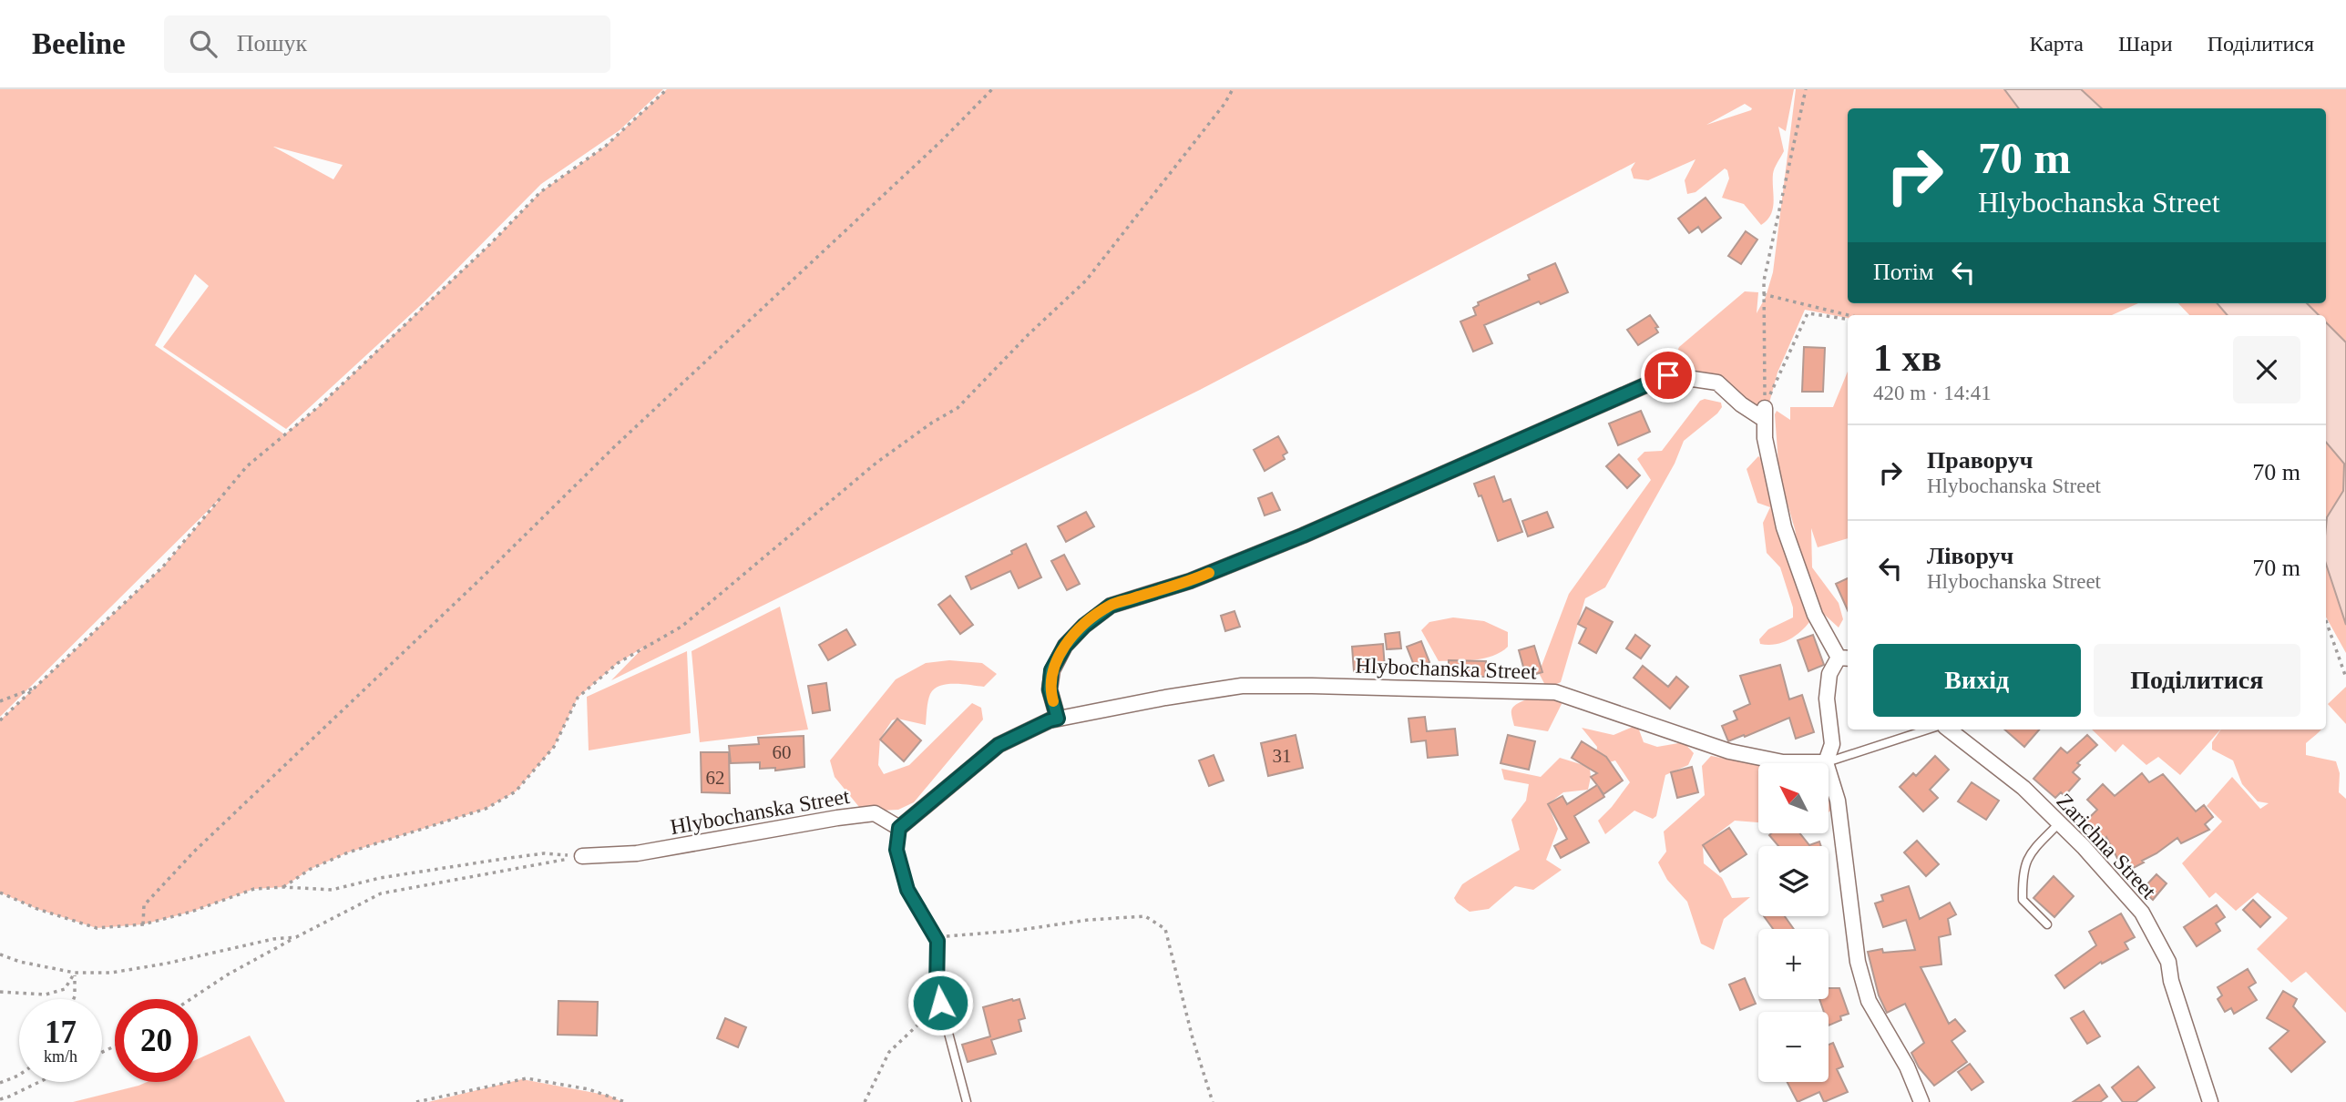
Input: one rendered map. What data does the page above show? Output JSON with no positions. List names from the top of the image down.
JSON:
{
  "streets": {
    "street": ["Hlybochanska Street", "Zarichna Street"]
  },
  "house_numbers": ["60", "31", "62"],
  "north": "top left",
  "page": {
    "header": "Beeline",
    "search": "Пошук",
    "nav": ["Карта", "Шари", "Поділитися"],
    "turn": ["70 m", "Hlybochanska Street"],
    "then": "Потім",
    "heading": ["1 хв", "420 m · 14:41"],
    "list": [
      {
        "name": "Праворуч",
        "note": "Hlybochanska Street",
        "value": "70 m"
      },
      {
        "name": "Ліворуч",
        "note": "Hlybochanska Street",
        "value": "70 m"
      }
    ],
    "buttons": ["Вихід", "Поділитися"],
    "map_buttons": ["+", "−"],
    "speed": "17 km/h",
    "limit": "20"
  }
}
